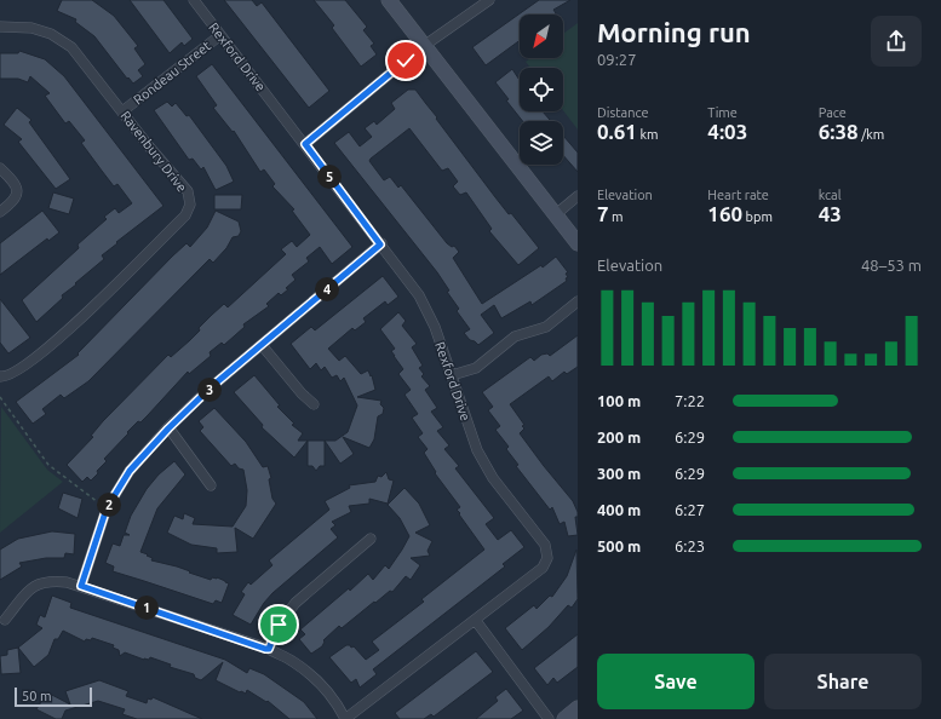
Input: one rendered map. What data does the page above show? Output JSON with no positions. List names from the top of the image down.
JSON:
{
  "streets": {
    "street": ["Rexford Drive", "Rondeau Street", "Ravenbury Drive"]
  },
  "crossings": [
    ["Rexford Drive", "Rondeau Street"],
    ["Rondeau Street", "Ravenbury Drive"]
  ],
  "scale_bar": "50 m",
  "north": "bottom left",
  "page": {
    "heading": ["Morning run", "09:27"],
    "stats": [
      ["Distance", "0.61 km"],
      ["Time", "4:03"],
      ["Pace", "6:38 /km"],
      ["Elevation", "7 m"],
      ["Heart rate", "160 bpm"],
      ["kcal", "43"]
    ],
    "pins": [
      "5",
      "4",
      "3",
      "2",
      "1"
    ],
    "chart": ["Elevation", "48–53 m"],
    "list": [
      {
        "name": "100 m",
        "note": "7:22"
      },
      {
        "name": "200 m",
        "note": "6:29"
      },
      {
        "name": "300 m",
        "note": "6:29"
      },
      {
        "name": "400 m",
        "note": "6:27"
      },
      {
        "name": "500 m",
        "note": "6:23"
      }
    ],
    "buttons": ["Save", "Share"],
    "scale": "50 m"
  }
}
